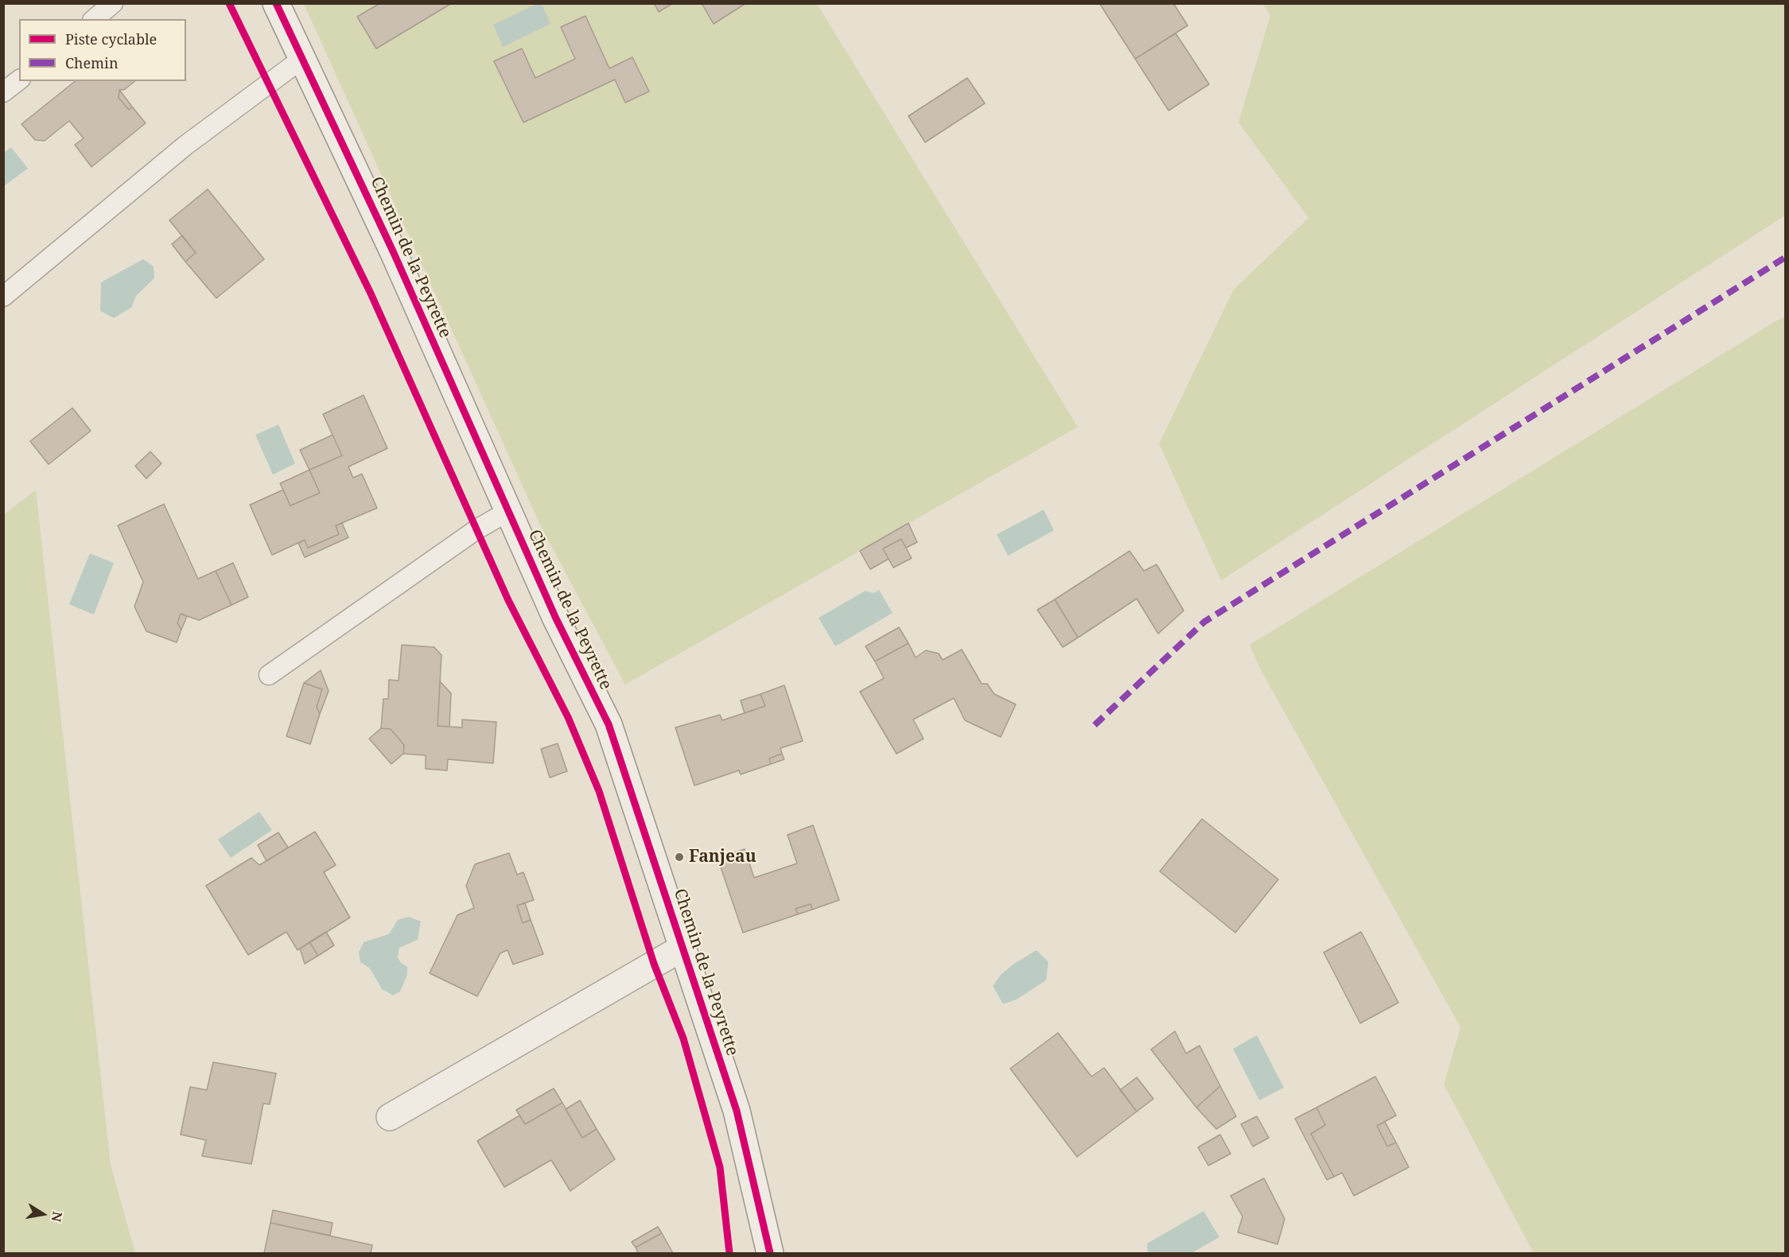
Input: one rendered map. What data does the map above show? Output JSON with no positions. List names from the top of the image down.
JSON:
{
  "streets": {
    "street": ["Chemin de la Peyrette"]
  },
  "places": ["Fanjeau"],
  "legend": ["Piste cyclable", "Chemin"],
  "north": "right"
}
